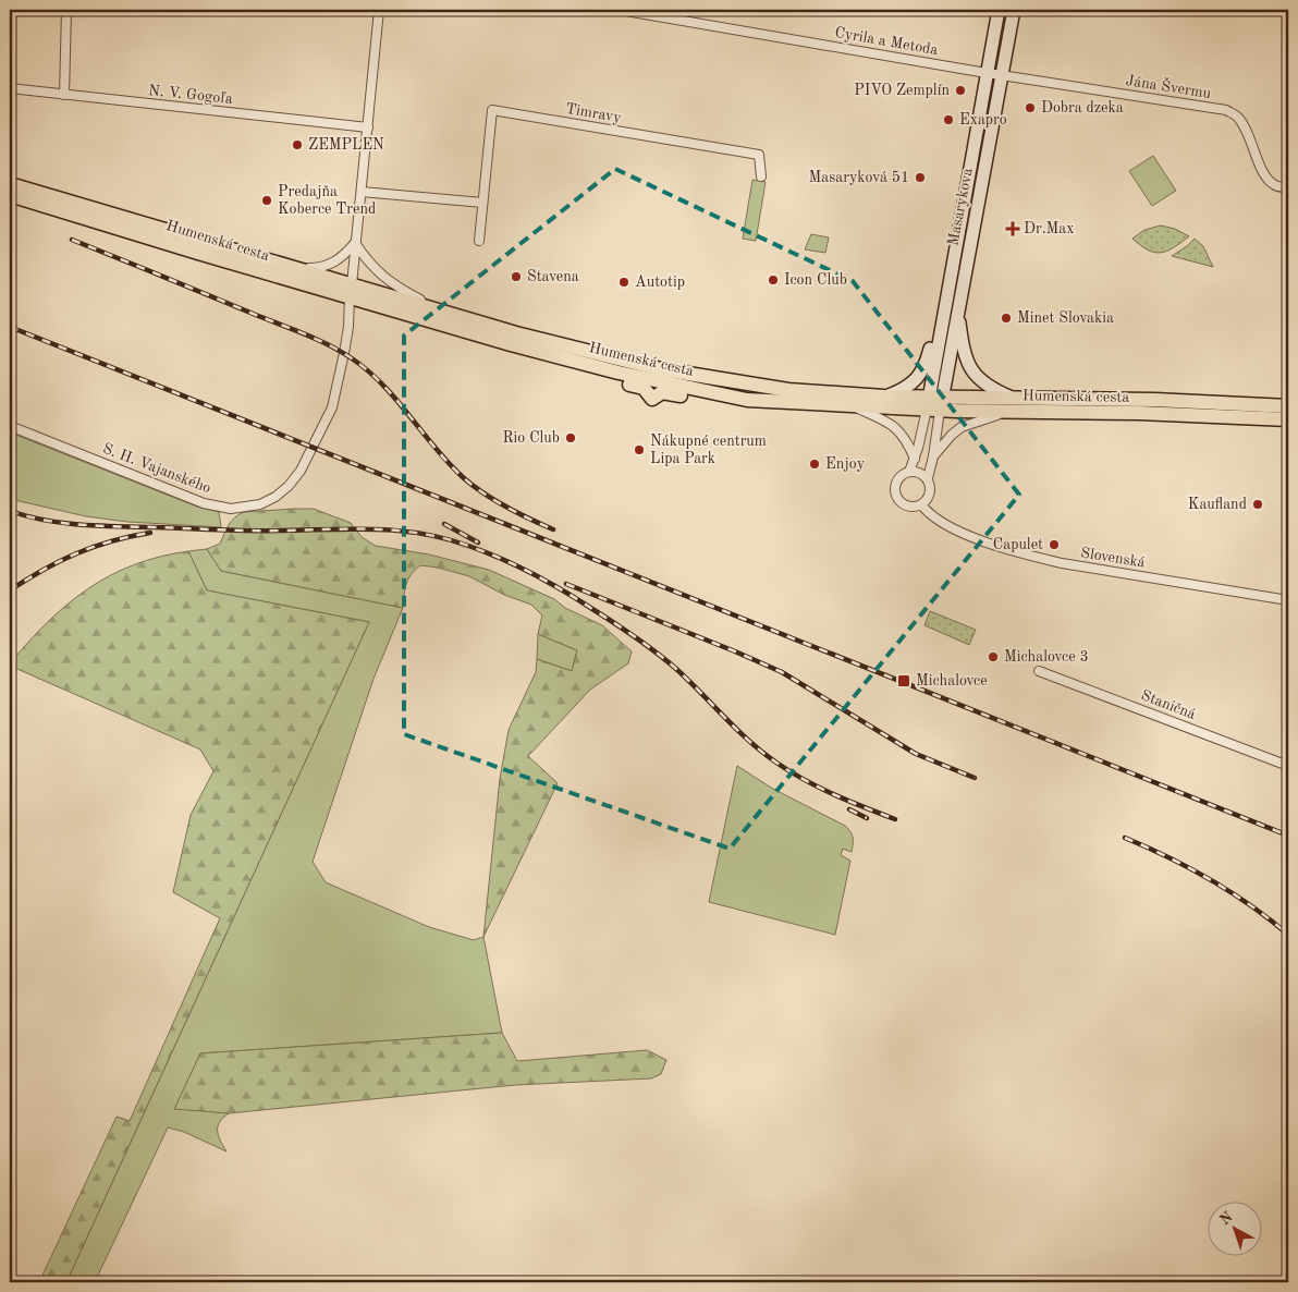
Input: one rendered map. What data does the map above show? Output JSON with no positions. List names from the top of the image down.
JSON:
{
  "streets": {
    "main road": ["Masarykova", "Humenská cesta"],
    "street": [
      "Cyrila a Metoda",
      "Jána Švermu",
      "N. V. Gogoľa",
      "Timravy",
      "S. H. Vajanského",
      "Slovenská",
      "Staničná"
    ]
  },
  "crossings": [
    ["Cyrila a Metoda", "Jána Švermu"],
    ["Cyrila a Metoda", "Masarykova"],
    ["Jána Švermu", "Masarykova"],
    ["N. V. Gogoľa", "S. H. Vajanského"],
    ["Masarykova", "Humenská cesta"],
    ["Humenská cesta", "S. H. Vajanského"]
  ],
  "places": {
    "other": [
      "PIVO Zemplín",
      "Dobra dzeka",
      "Exapro",
      "ZEMPLEN",
      "Masaryková 51",
      "Predajňa Koberce Trend",
      "Stavena",
      "Icon Club",
      "Autotip",
      "Minet Slovakia",
      "Rio Club",
      "Nákupné centrum Lipa Park",
      "Enjoy",
      "Kaufland",
      "Capulet",
      "Michalovce 3"
    ],
    "health": ["Dr.Max"],
    "transit": ["Michalovce"]
  },
  "north": "top left"
}
